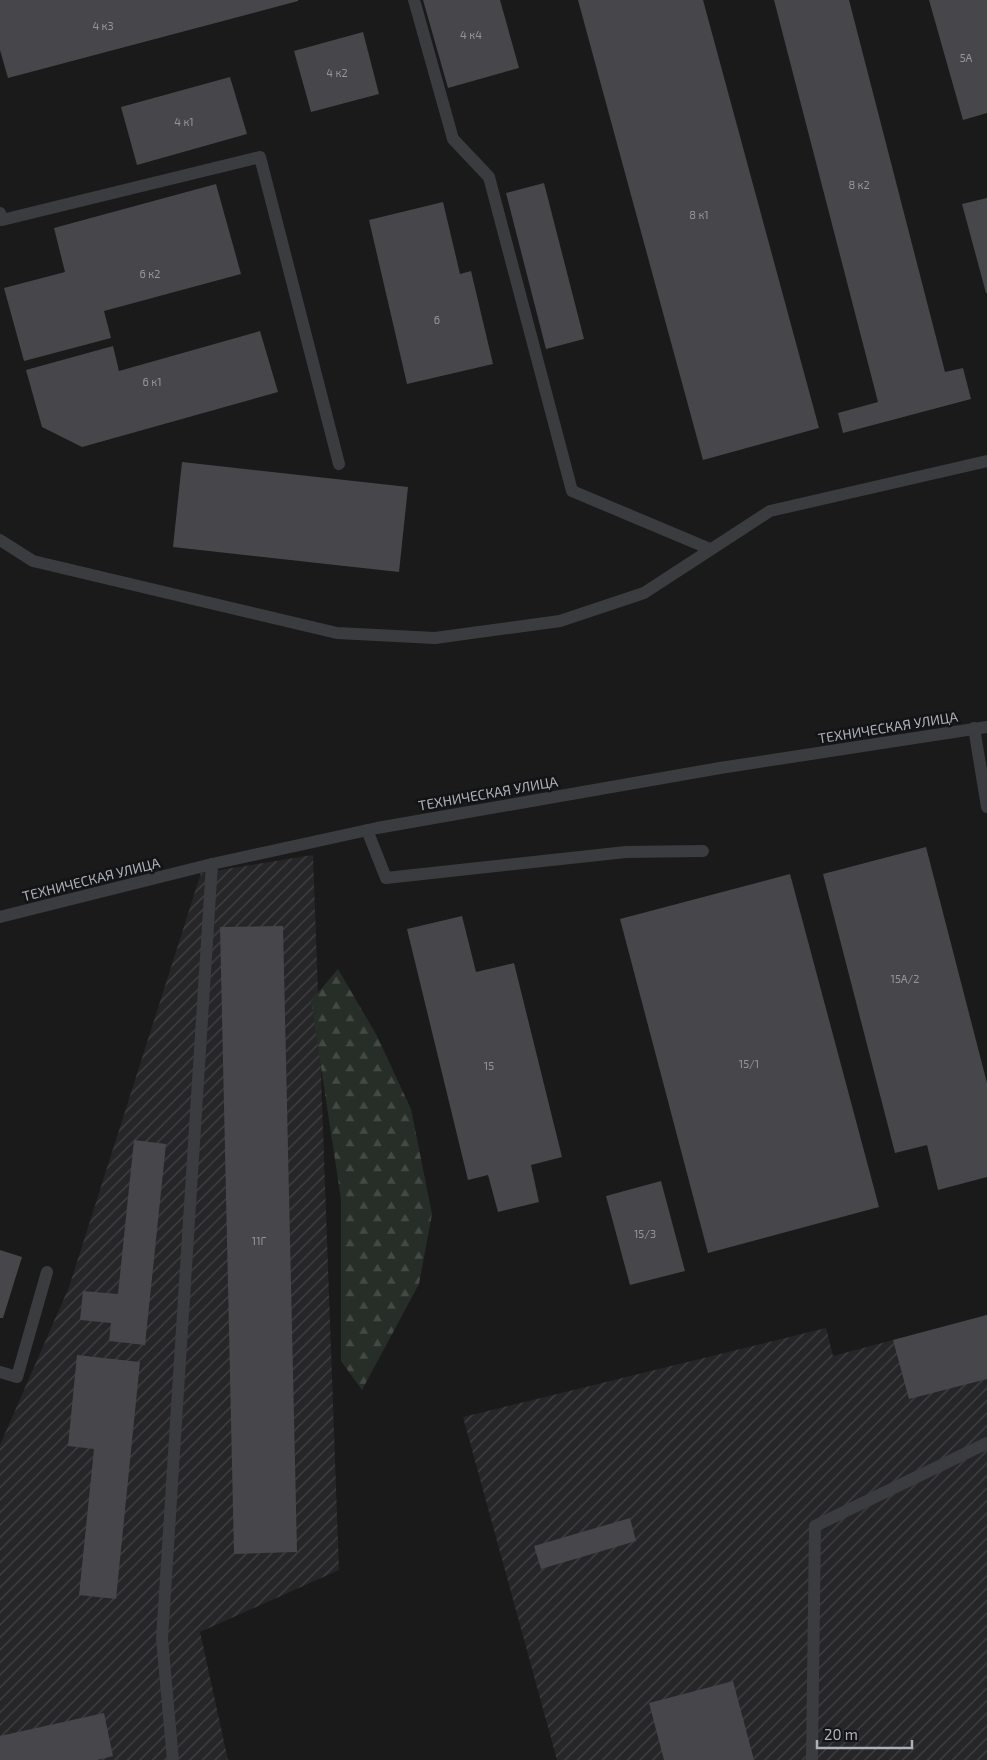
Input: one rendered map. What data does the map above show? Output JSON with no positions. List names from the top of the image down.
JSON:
{
  "streets": {
    "lane": ["ТЕХНИЧЕСКАЯ УЛИЦА"]
  },
  "house_numbers": [
    "4 к3",
    "4 к4",
    "5А",
    "4 к2",
    "4 к1",
    "8 к2",
    "8 к1",
    "6 к2",
    "6",
    "6 к1",
    "15А/2",
    "15/1",
    "15",
    "15/3",
    "11Г"
  ],
  "scale_bar": "20 m"
}
